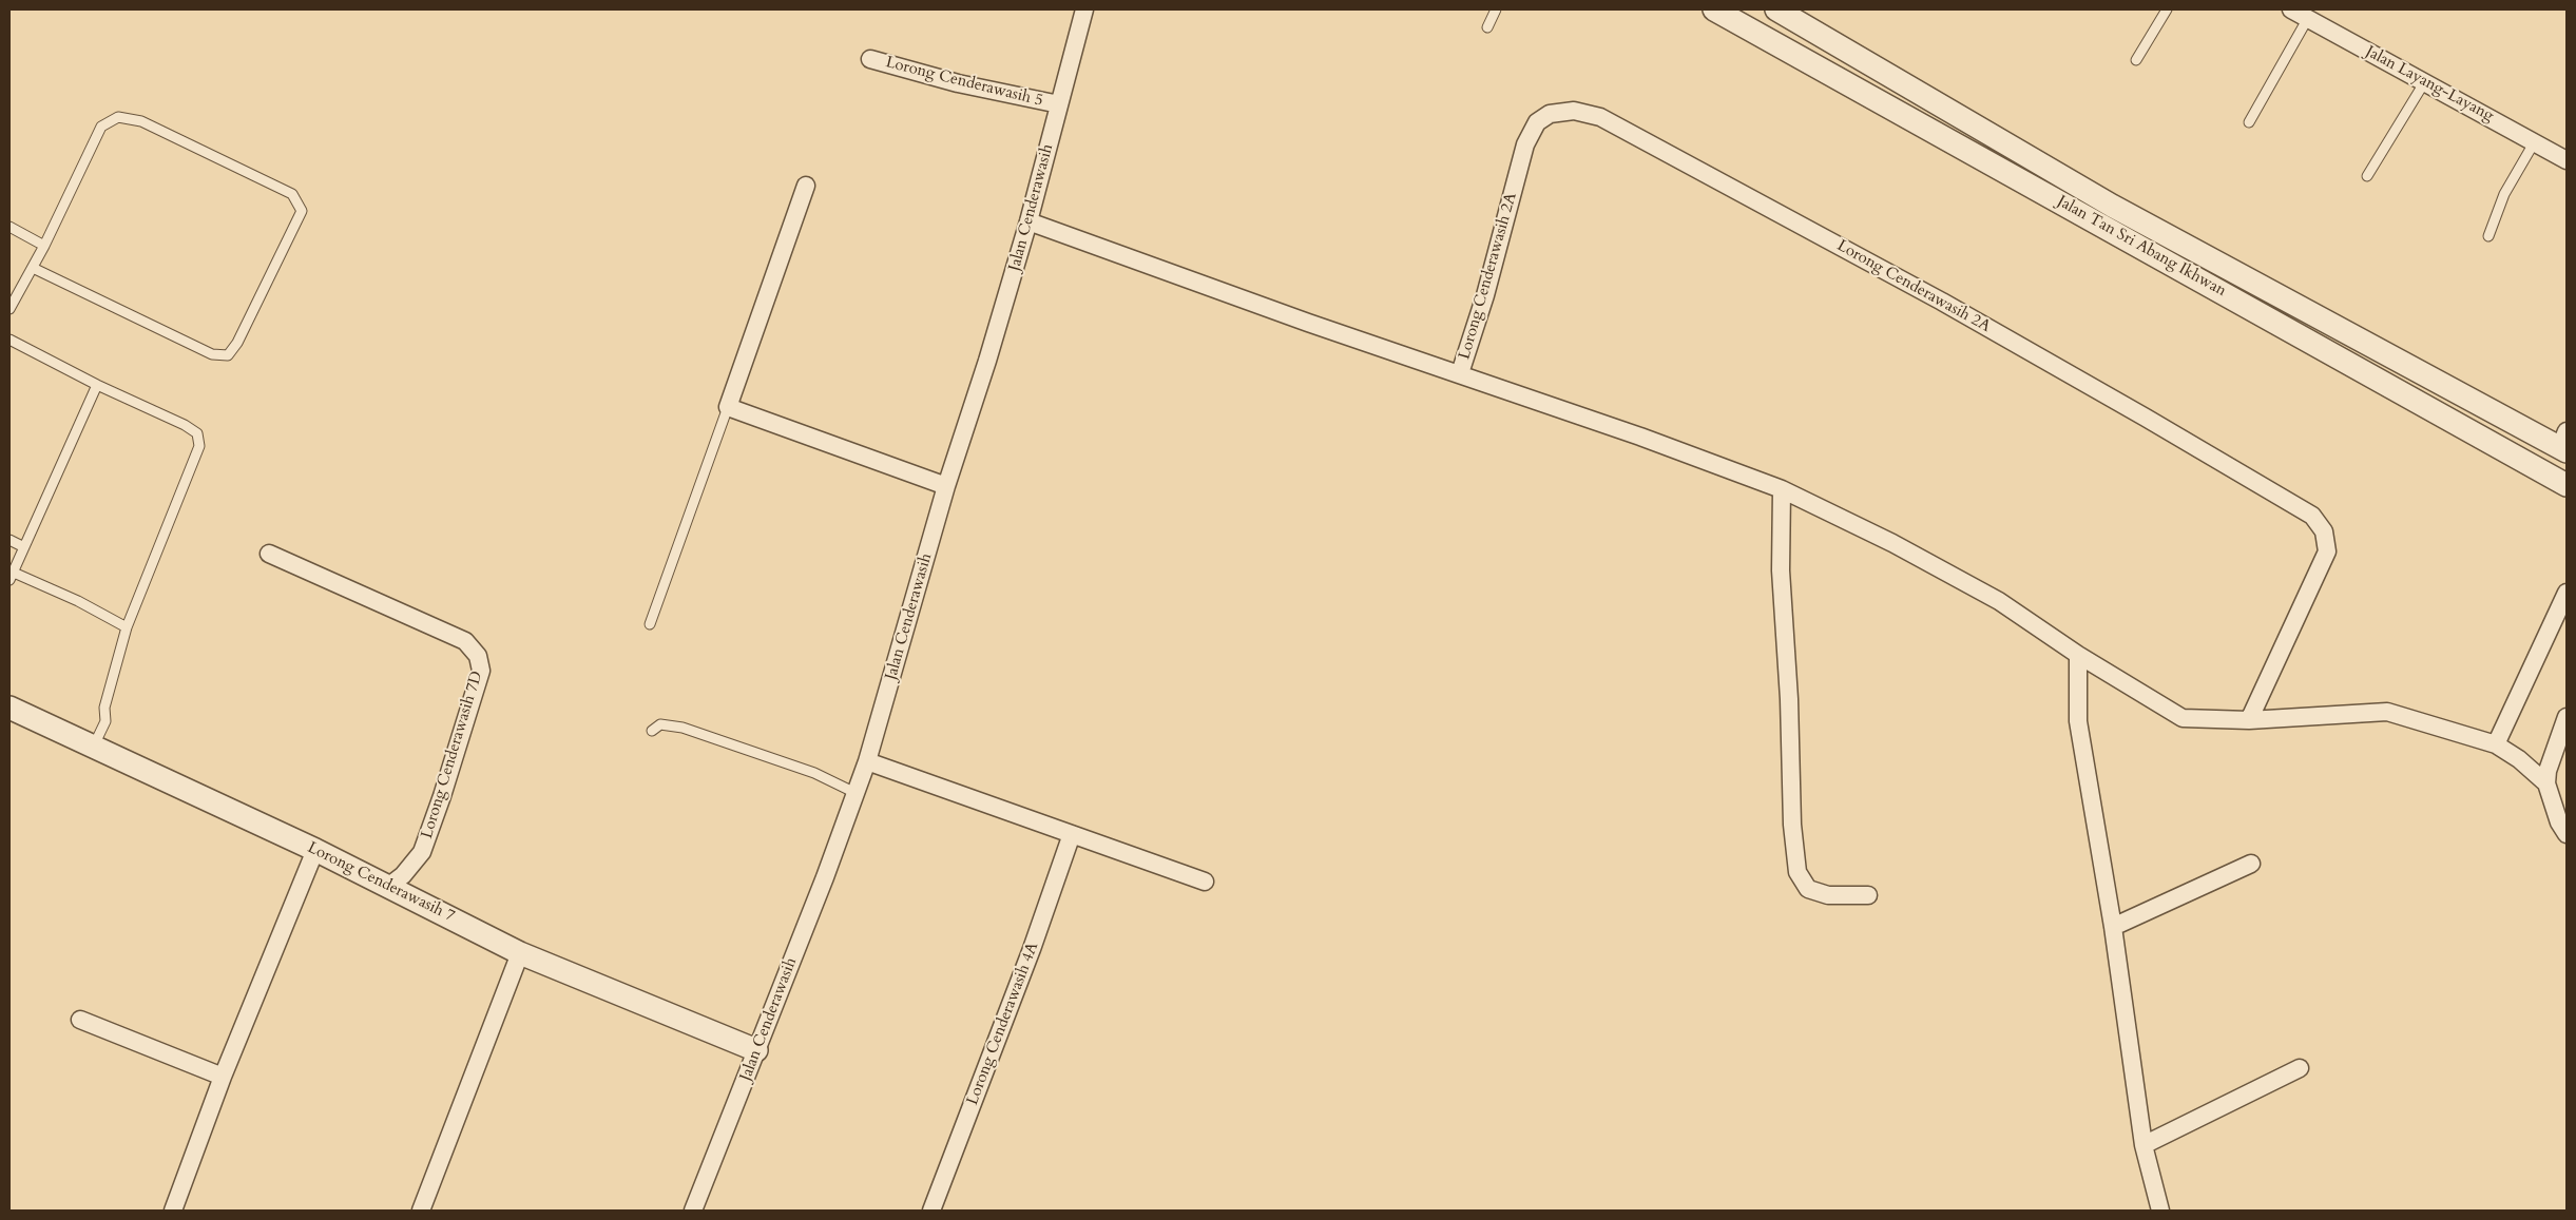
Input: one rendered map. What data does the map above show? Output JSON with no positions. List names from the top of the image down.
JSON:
{
  "streets": {
    "street": [
      "Lorong Cenderawasih 5",
      "Jalan Layang-Layang",
      "Jalan Cenderawasih",
      "Jalan Tan Sri Abang Ikhwan",
      "Lorong Cenderawasih 2A",
      "Lorong Cenderawasih 7D",
      "Lorong Cenderawasih 7",
      "Lorong Cenderawasih 4A"
    ]
  },
  "crossings": [
    ["Lorong Cenderawasih 5", "Jalan Cenderawasih"],
    ["Jalan Cenderawasih", "Lorong Cenderawasih 7"],
    ["Lorong Cenderawasih 7D", "Lorong Cenderawasih 7"]
  ]
}
